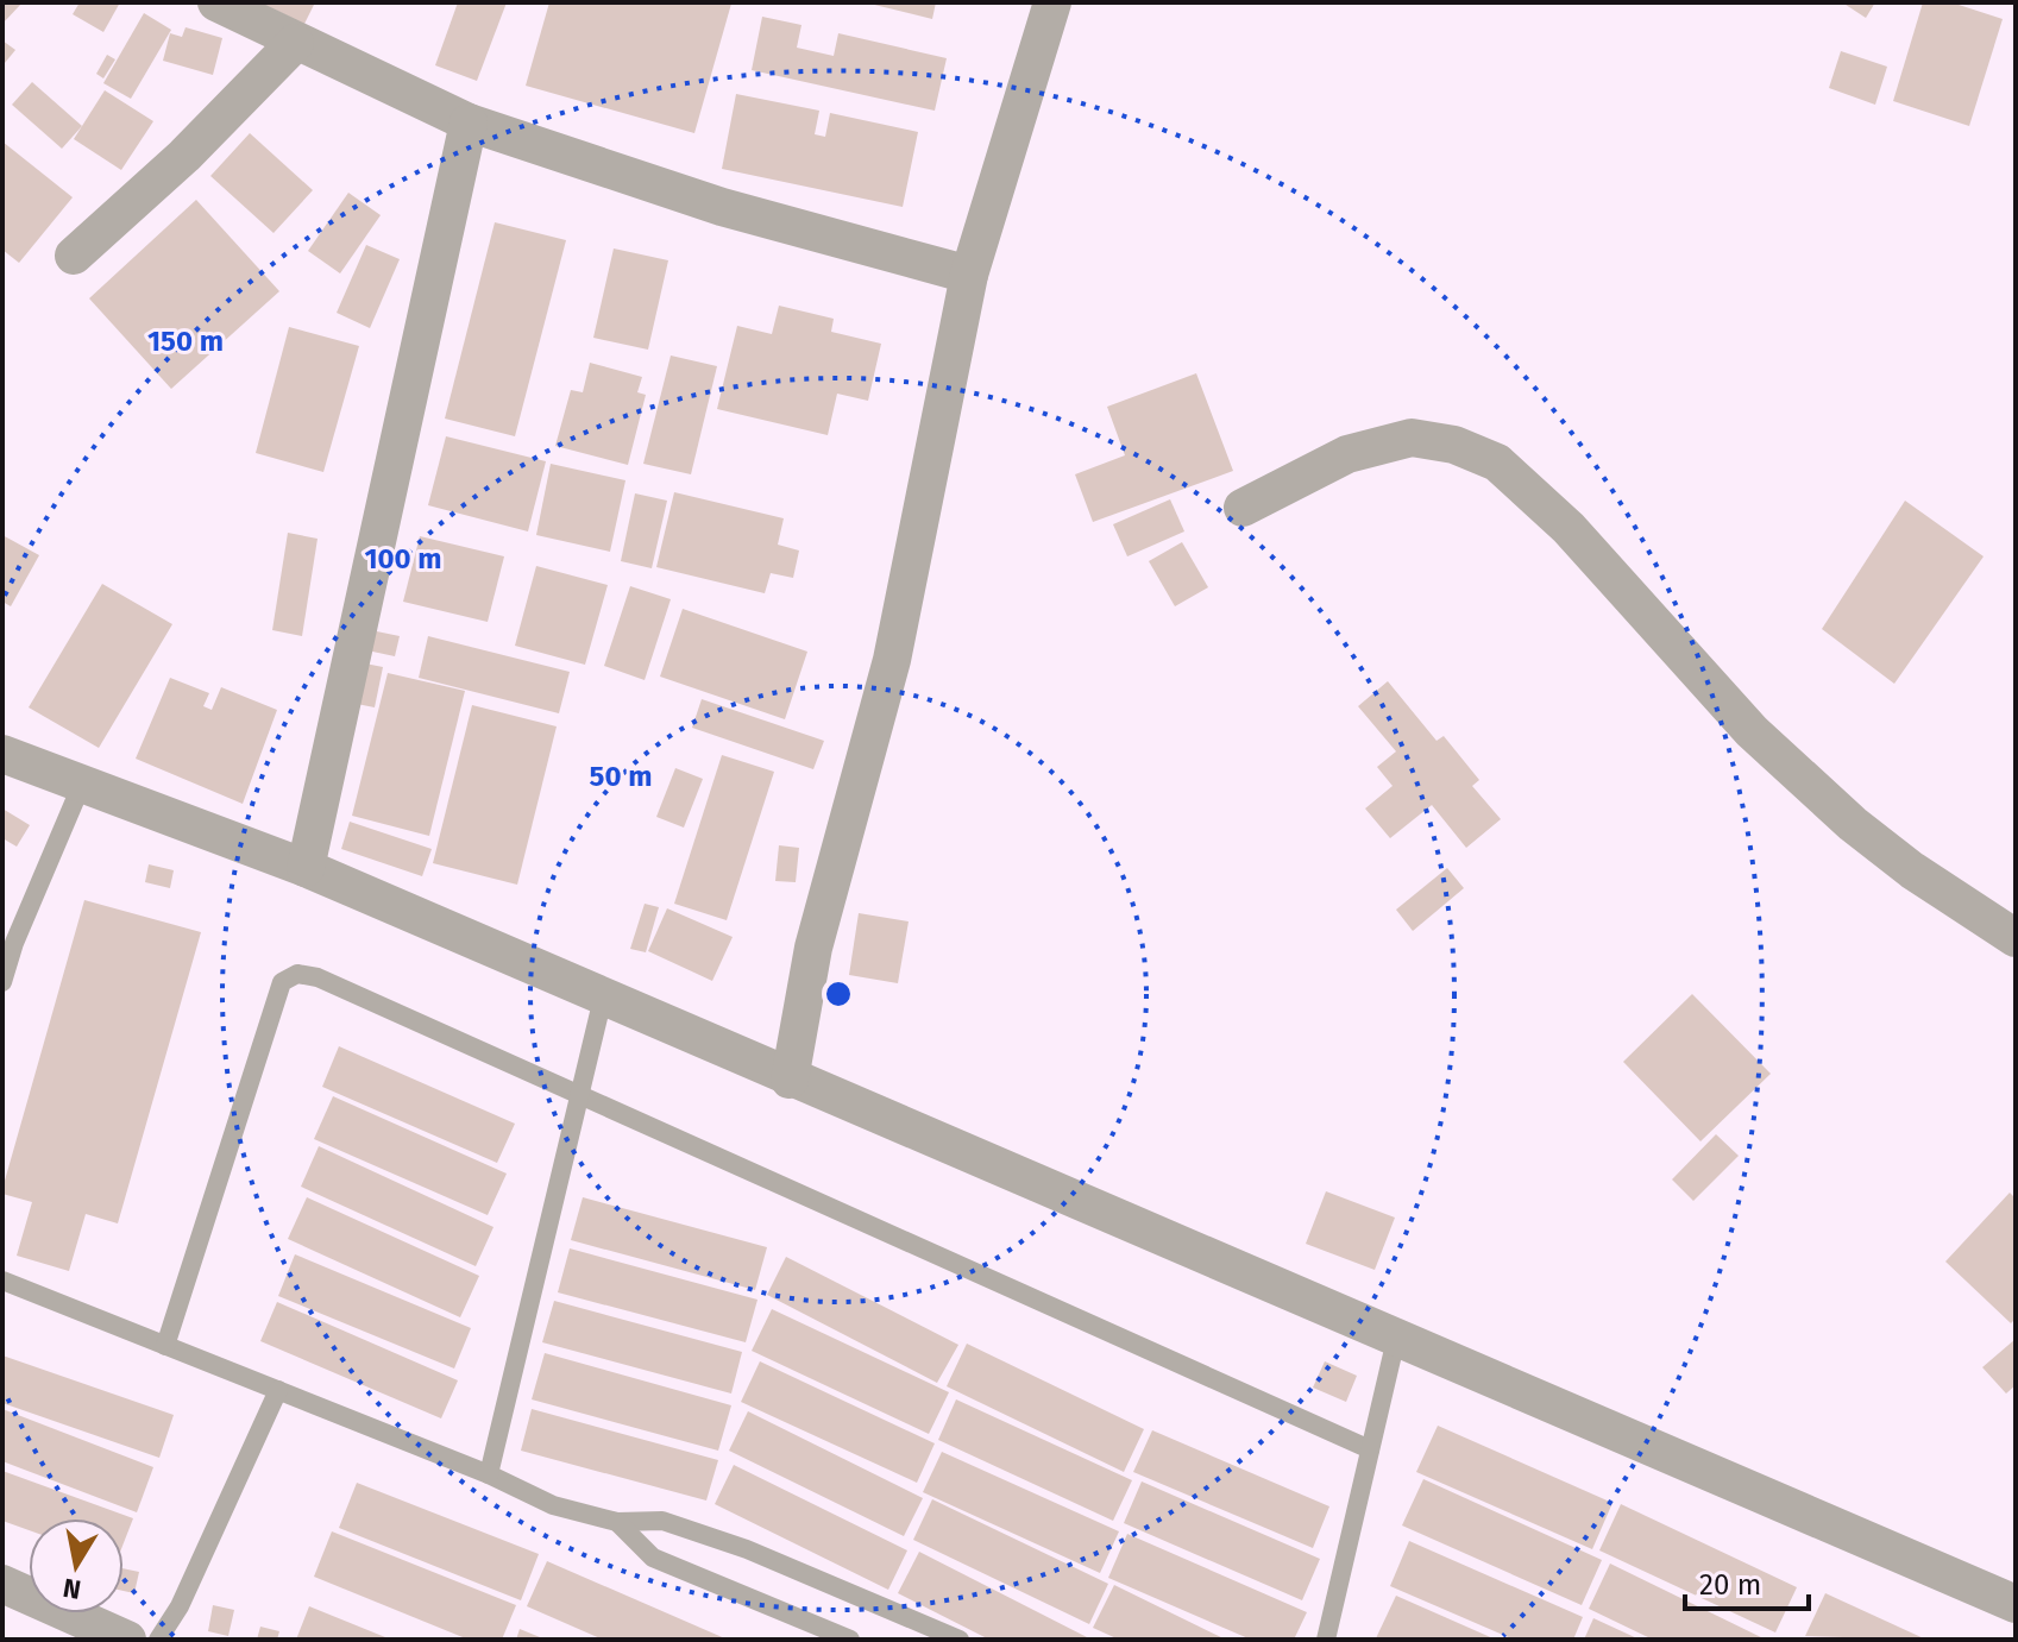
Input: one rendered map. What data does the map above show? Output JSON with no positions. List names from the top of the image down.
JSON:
{
  "scale_bar": "20 m",
  "north": "bottom",
  "rings": ["150 m", "100 m", "50 m"]
}
